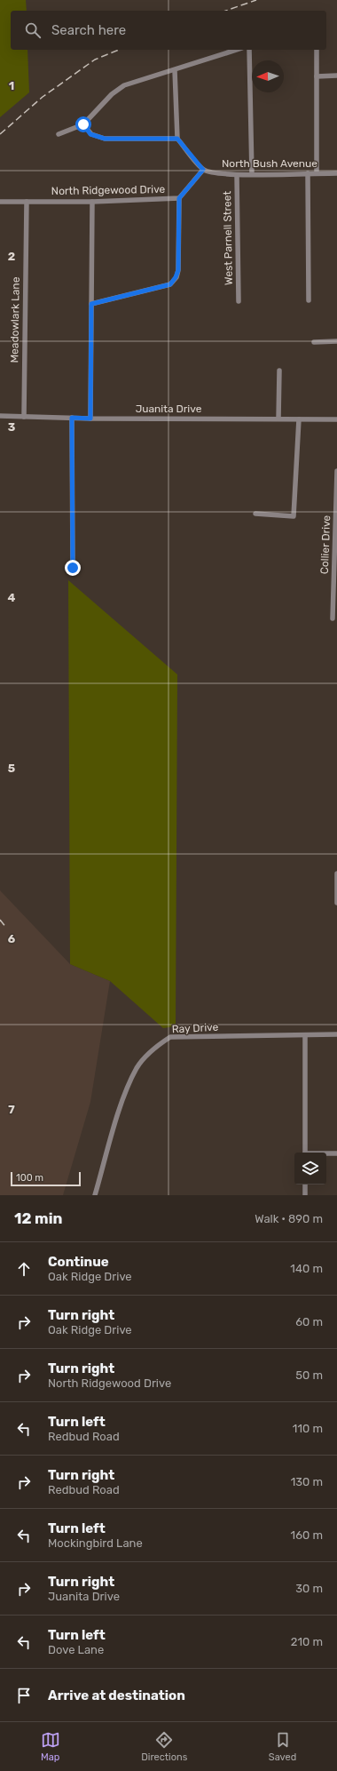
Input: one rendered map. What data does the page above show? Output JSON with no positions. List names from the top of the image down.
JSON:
{
  "streets": {
    "street": [
      "North Bush Avenue",
      "North Ridgewood Drive",
      "West Parnell Street",
      "Meadowlark Lane",
      "Juanita Drive",
      "Collier Drive",
      "Ray Drive"
    ]
  },
  "crossings": [
    ["North Bush Avenue", "North Ridgewood Drive"],
    ["North Bush Avenue", "West Parnell Street"],
    ["North Ridgewood Drive", "Meadowlark Lane"],
    ["Meadowlark Lane", "Juanita Drive"]
  ],
  "scale_bar": "100 m",
  "north": "left",
  "page": {
    "search": "Search here",
    "scale": "100 m",
    "heading": ["12 min", "Walk · 890 m"],
    "list": [
      ["Continue", "Oak Ridge Drive", "140 m"],
      ["Turn right", "Oak Ridge Drive", "60 m"],
      ["Turn right", "North Ridgewood Drive", "50 m"],
      ["Turn left", "Redbud Road", "110 m"],
      ["Turn right", "Redbud Road", "130 m"],
      ["Turn left", "Mockingbird Lane", "160 m"],
      ["Turn right", "Juanita Drive", "30 m"],
      ["Turn left", "Dove Lane", "210 m"],
      "Arrive at destination"
    ],
    "nav": ["Map", "Directions", "Saved"]
  },
  "grid": {
    "rows": [
      "1",
      "2",
      "3",
      "4",
      "5",
      "6",
      "7"
    ]
  }
}
